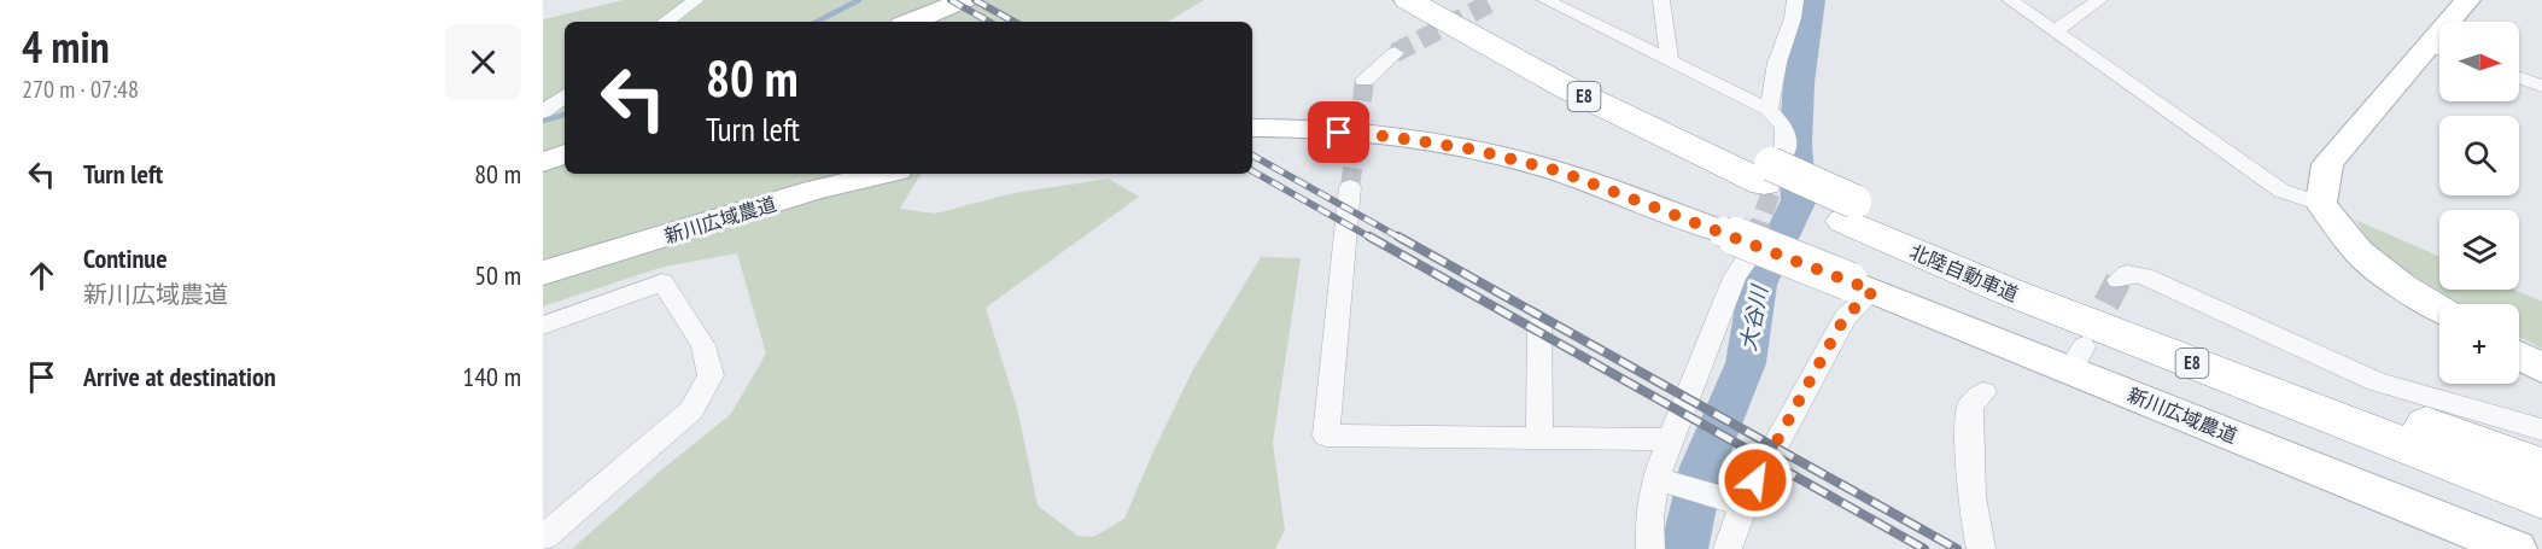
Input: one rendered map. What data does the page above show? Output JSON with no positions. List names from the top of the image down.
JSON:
{
  "streets": {
    "highway": ["E8", "北陸自動車道"],
    "street": ["新川広域農道"]
  },
  "water": ["大谷川"],
  "north": "right",
  "page": {
    "heading": ["4 min", "270 m · 07:48"],
    "map_buttons": "+",
    "turn": ["80 m", "Turn left"],
    "list": [
      {
        "name": "Turn left",
        "value": "80 m"
      },
      {
        "name": "Continue",
        "note": "新川広域農道",
        "value": "50 m"
      },
      {
        "name": "Arrive at destination",
        "value": "140 m"
      }
    ]
  }
}
